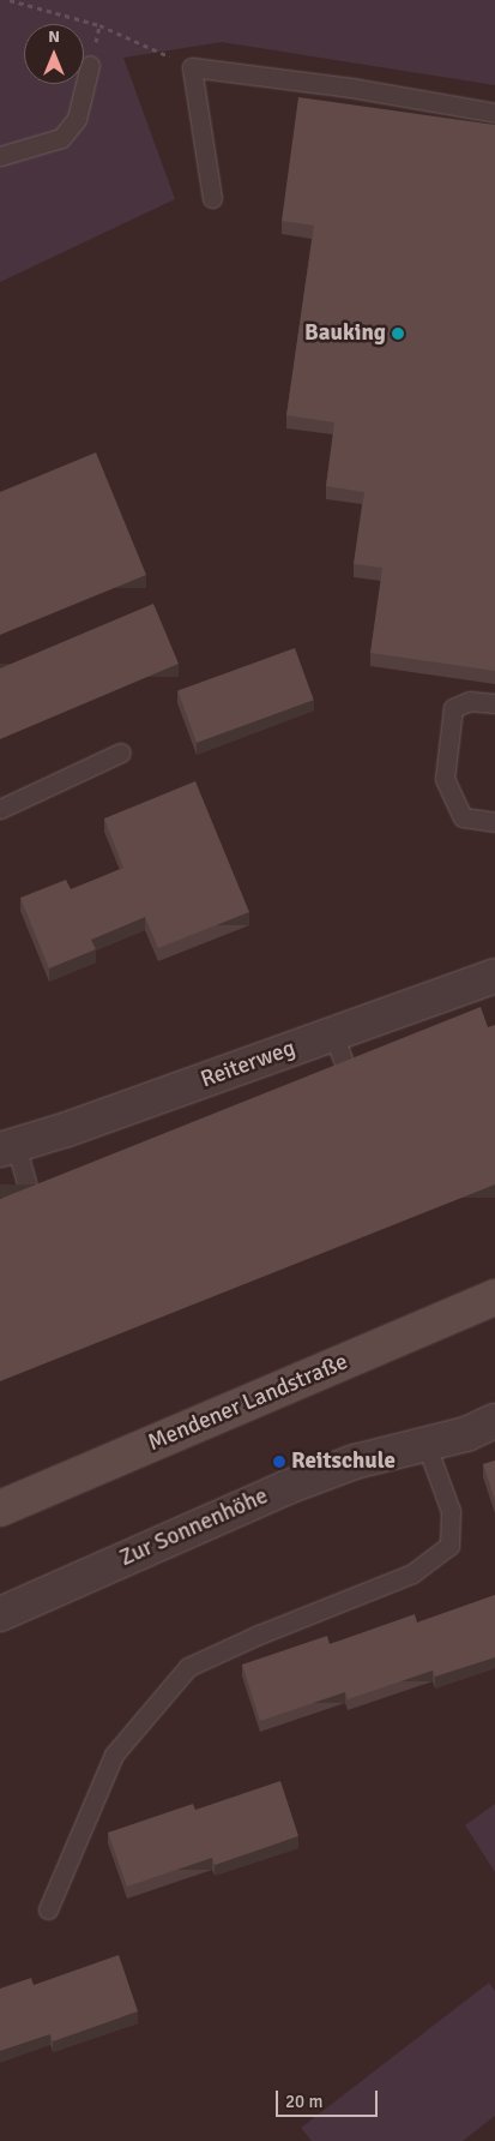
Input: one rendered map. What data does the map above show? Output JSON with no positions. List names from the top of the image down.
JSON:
{
  "streets": {
    "main road": ["Mendener Landstraße"],
    "street": ["Reiterweg", "Zur Sonnenhöhe"]
  },
  "places": ["Bauking", "Reitschule"],
  "scale_bar": "20 m",
  "north": "top"
}
